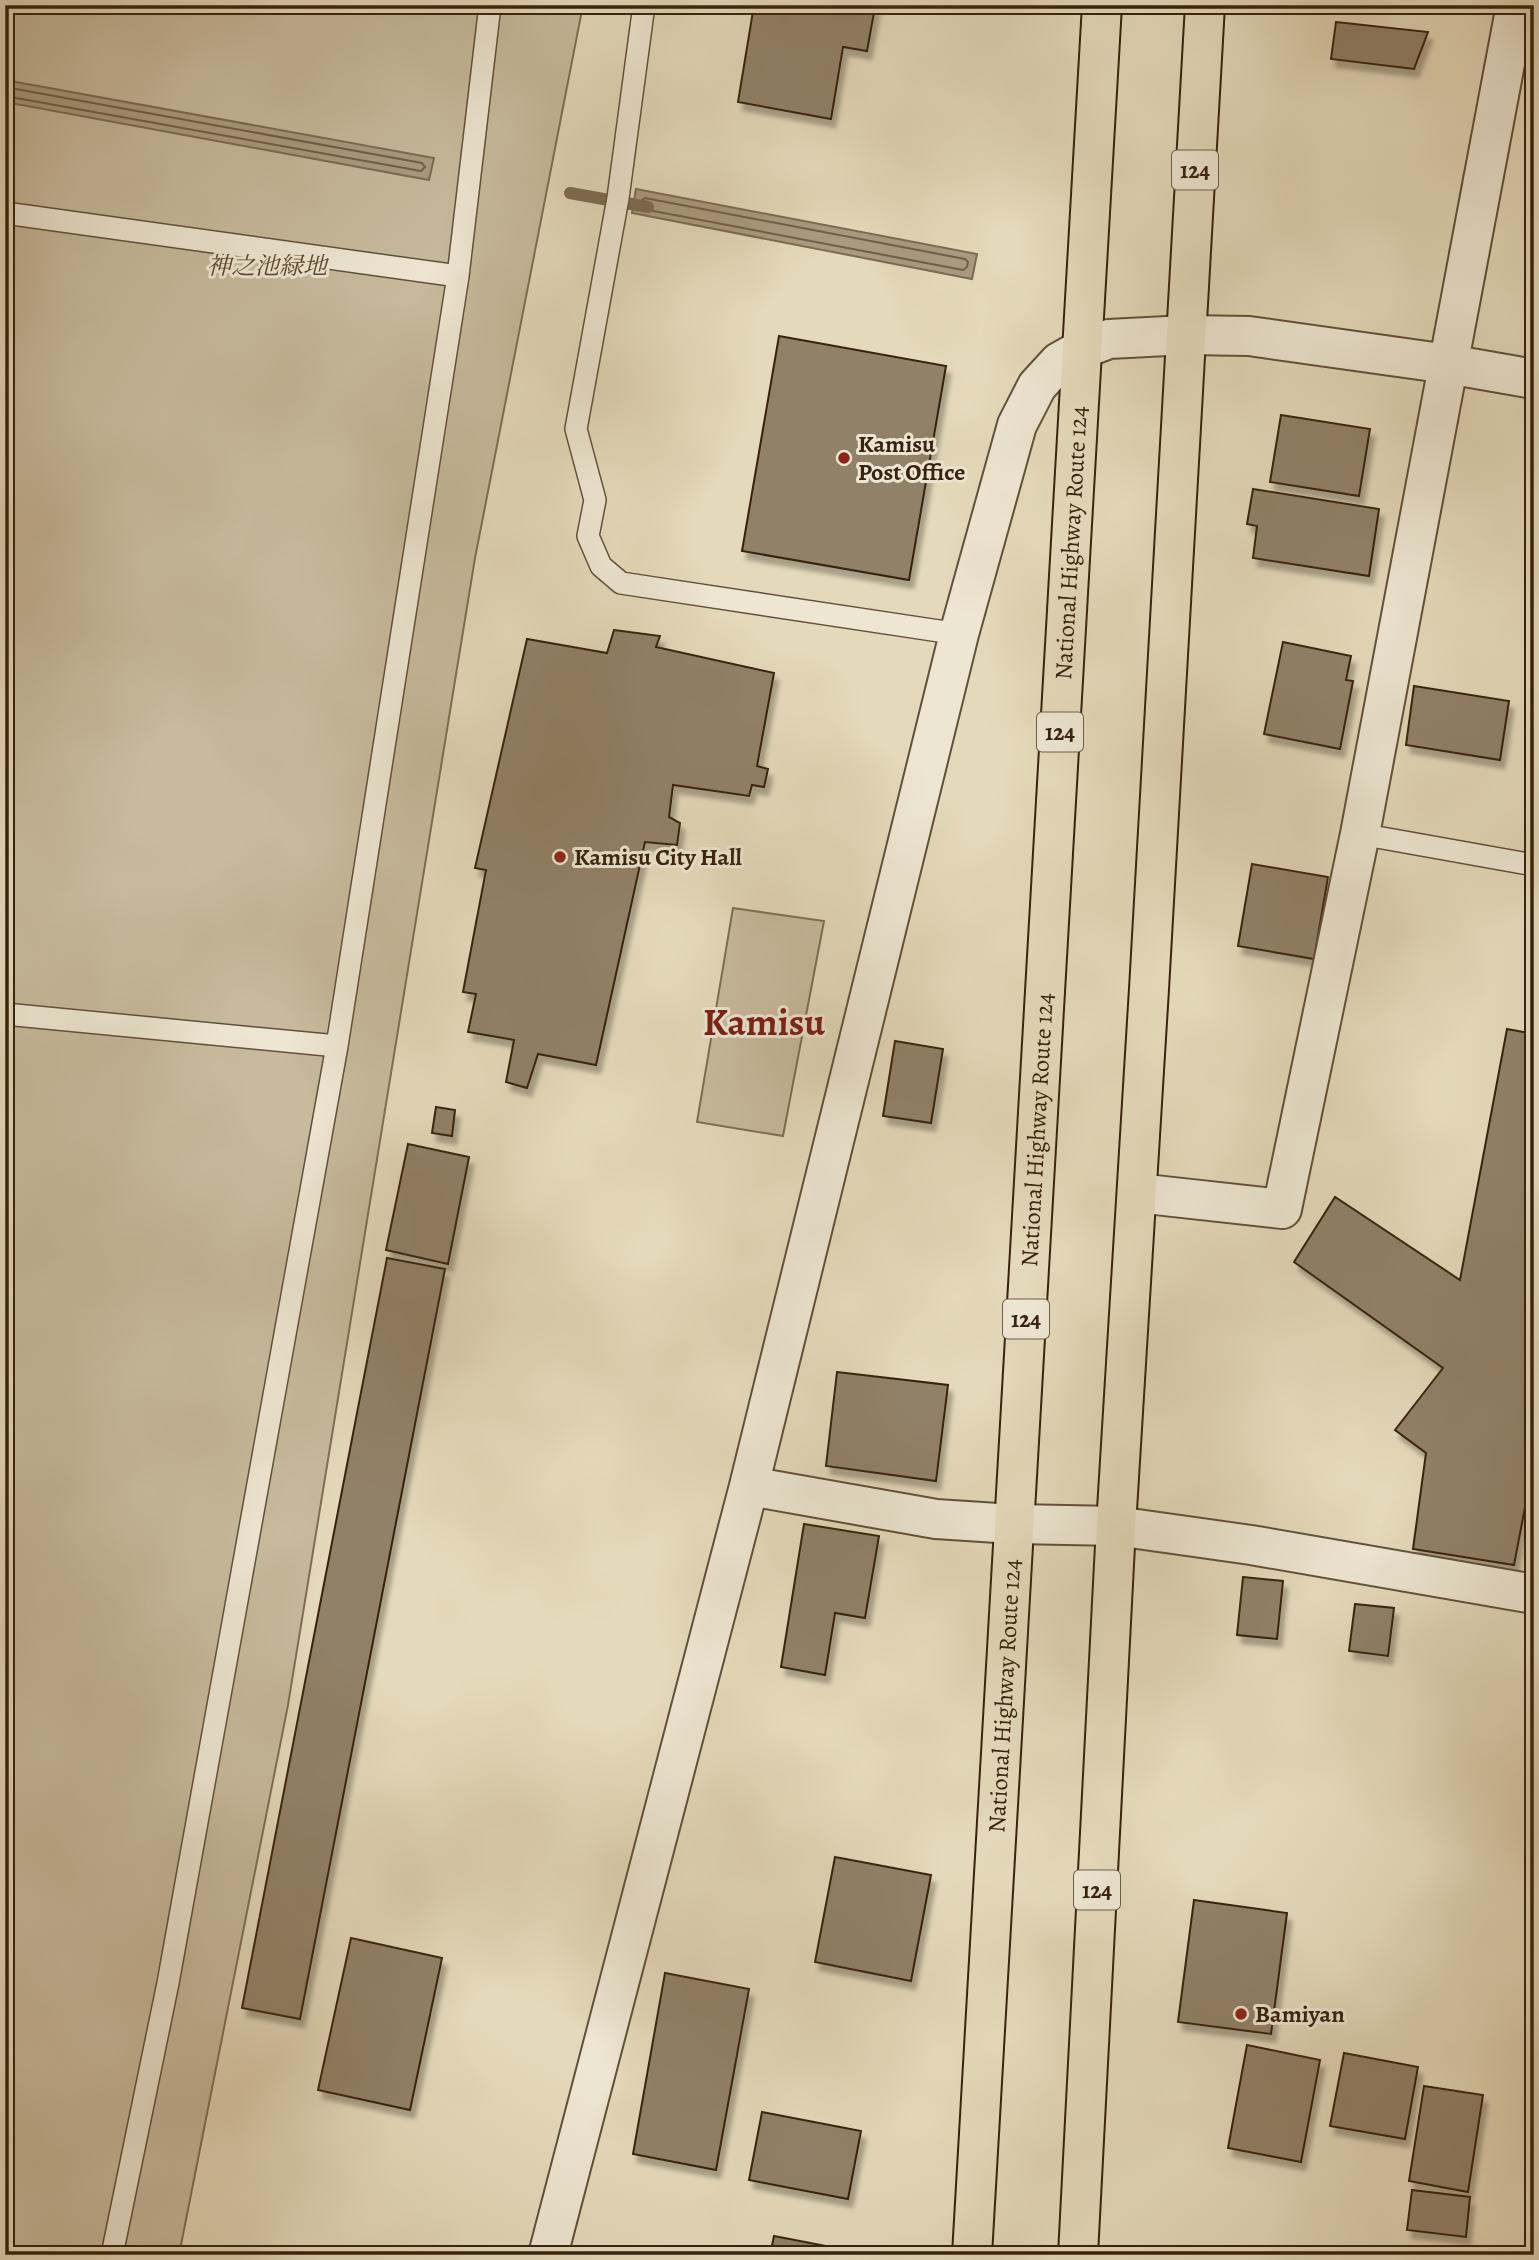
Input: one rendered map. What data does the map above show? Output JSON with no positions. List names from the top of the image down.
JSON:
{
  "streets": {
    "highway": ["124", "National Highway Route 124"]
  },
  "districts": ["Kamisu"],
  "parks": ["神之池緑地"],
  "places": ["Kamisu Post Office", "Kamisu City Hall", "Bamiyan"]
}
